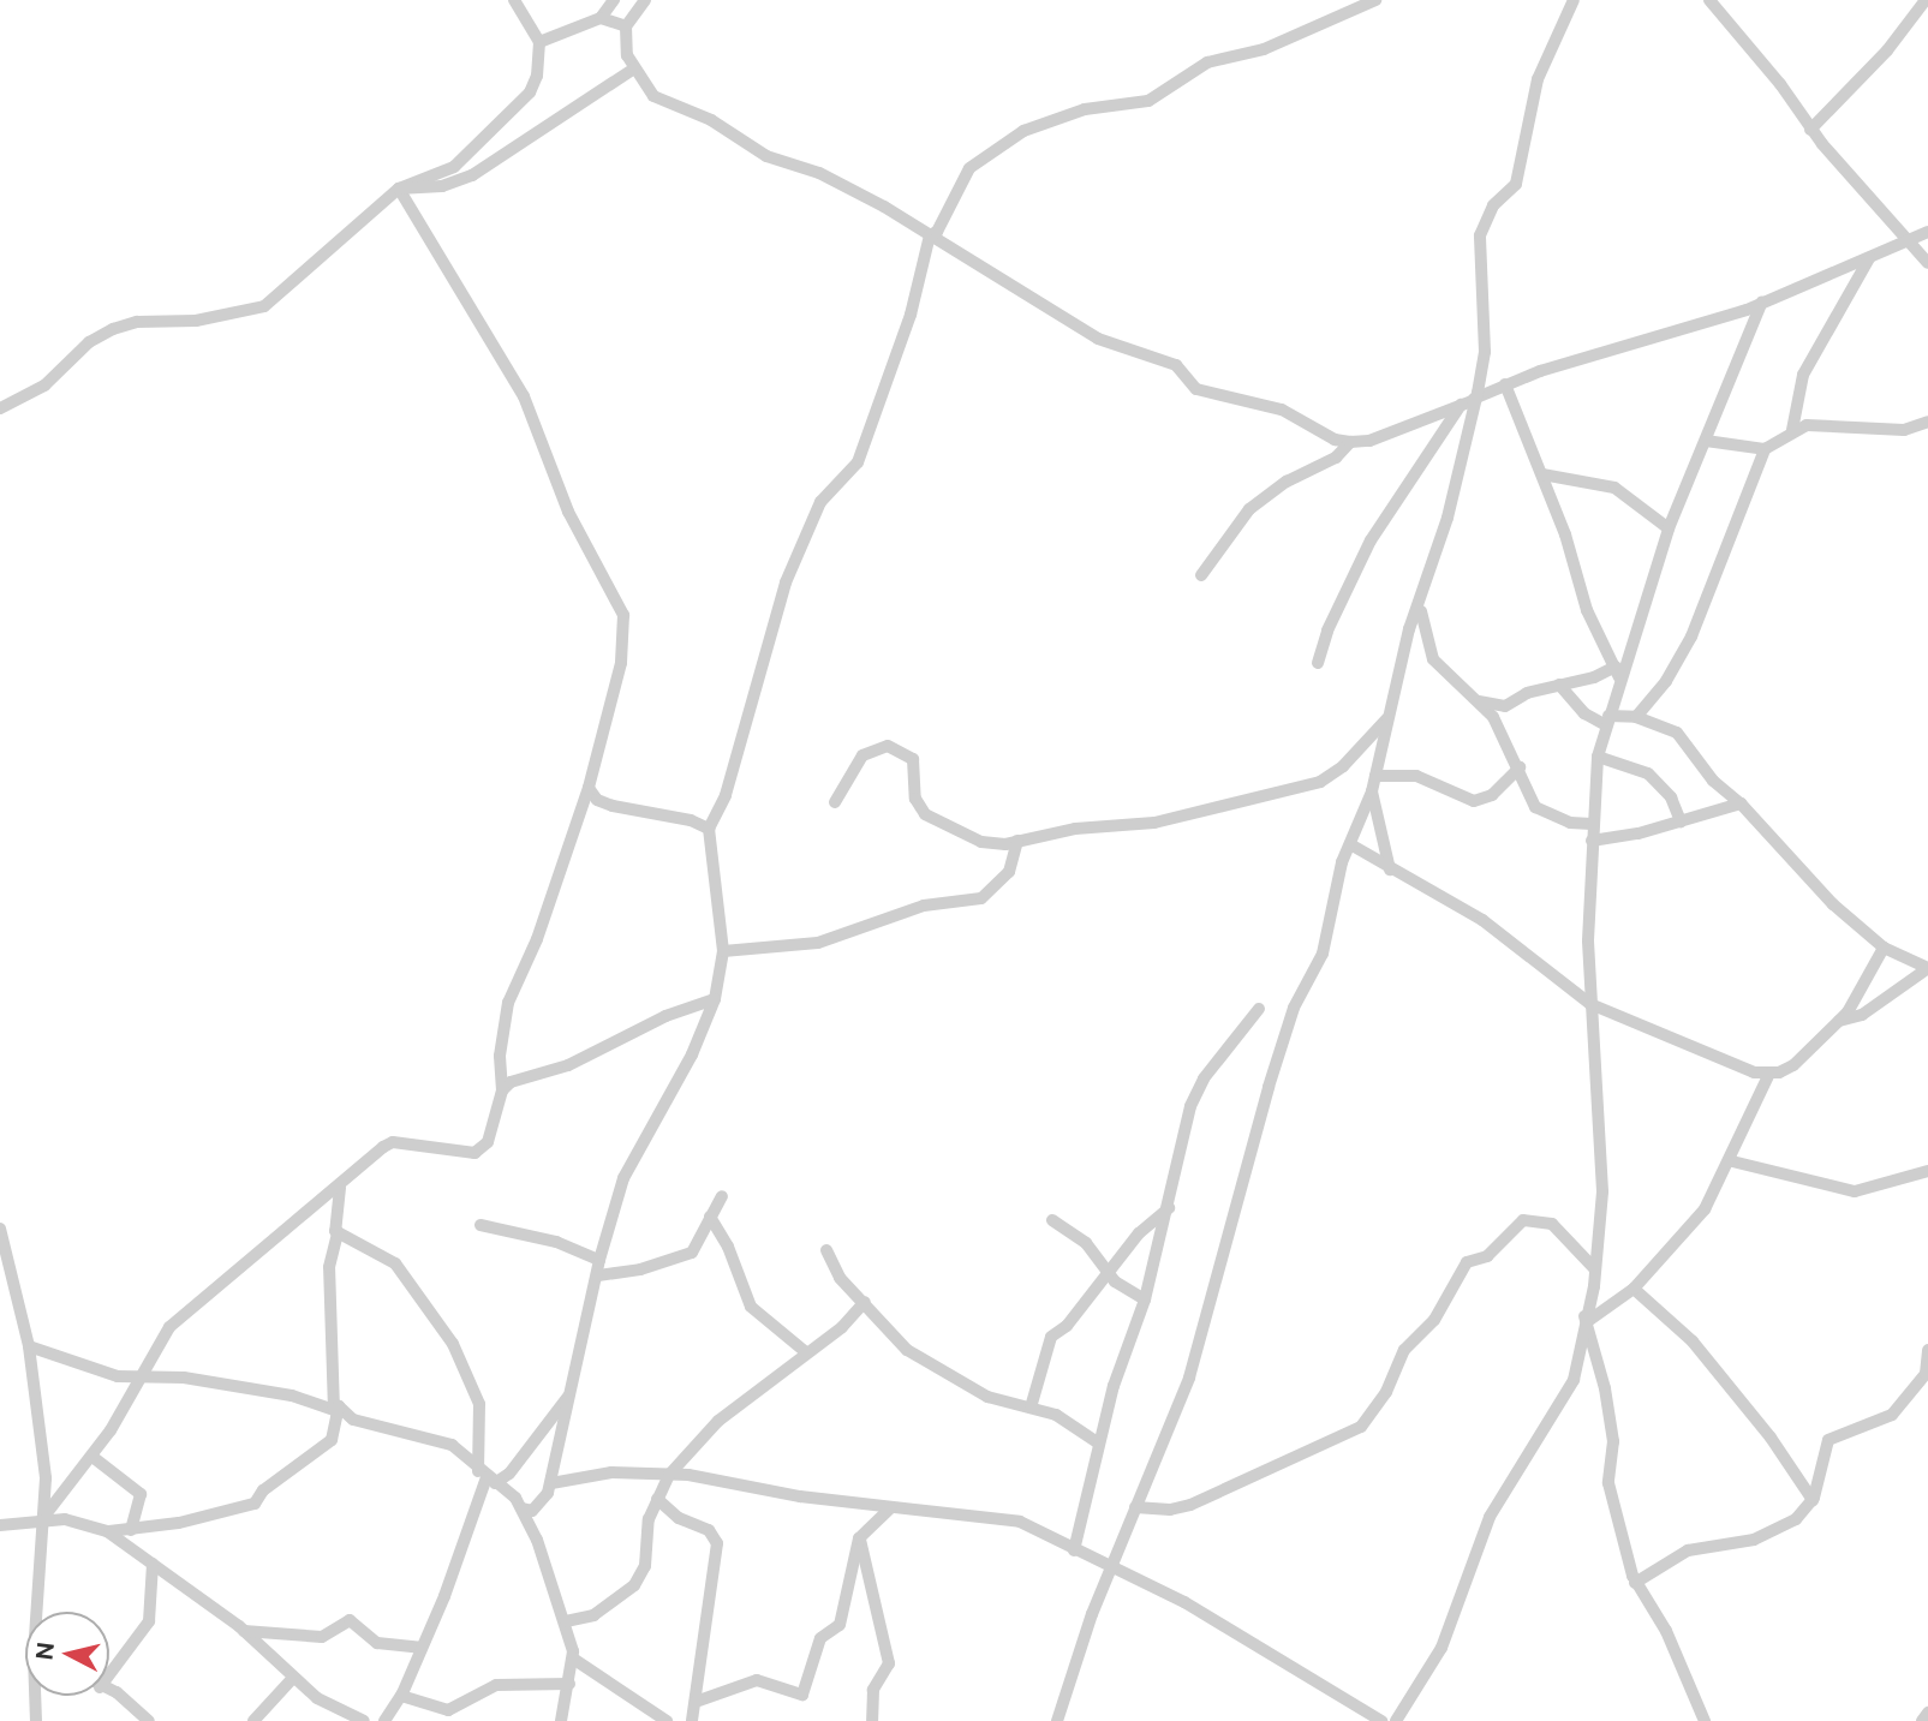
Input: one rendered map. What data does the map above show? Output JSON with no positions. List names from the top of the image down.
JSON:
{
  "north": "left"
}
